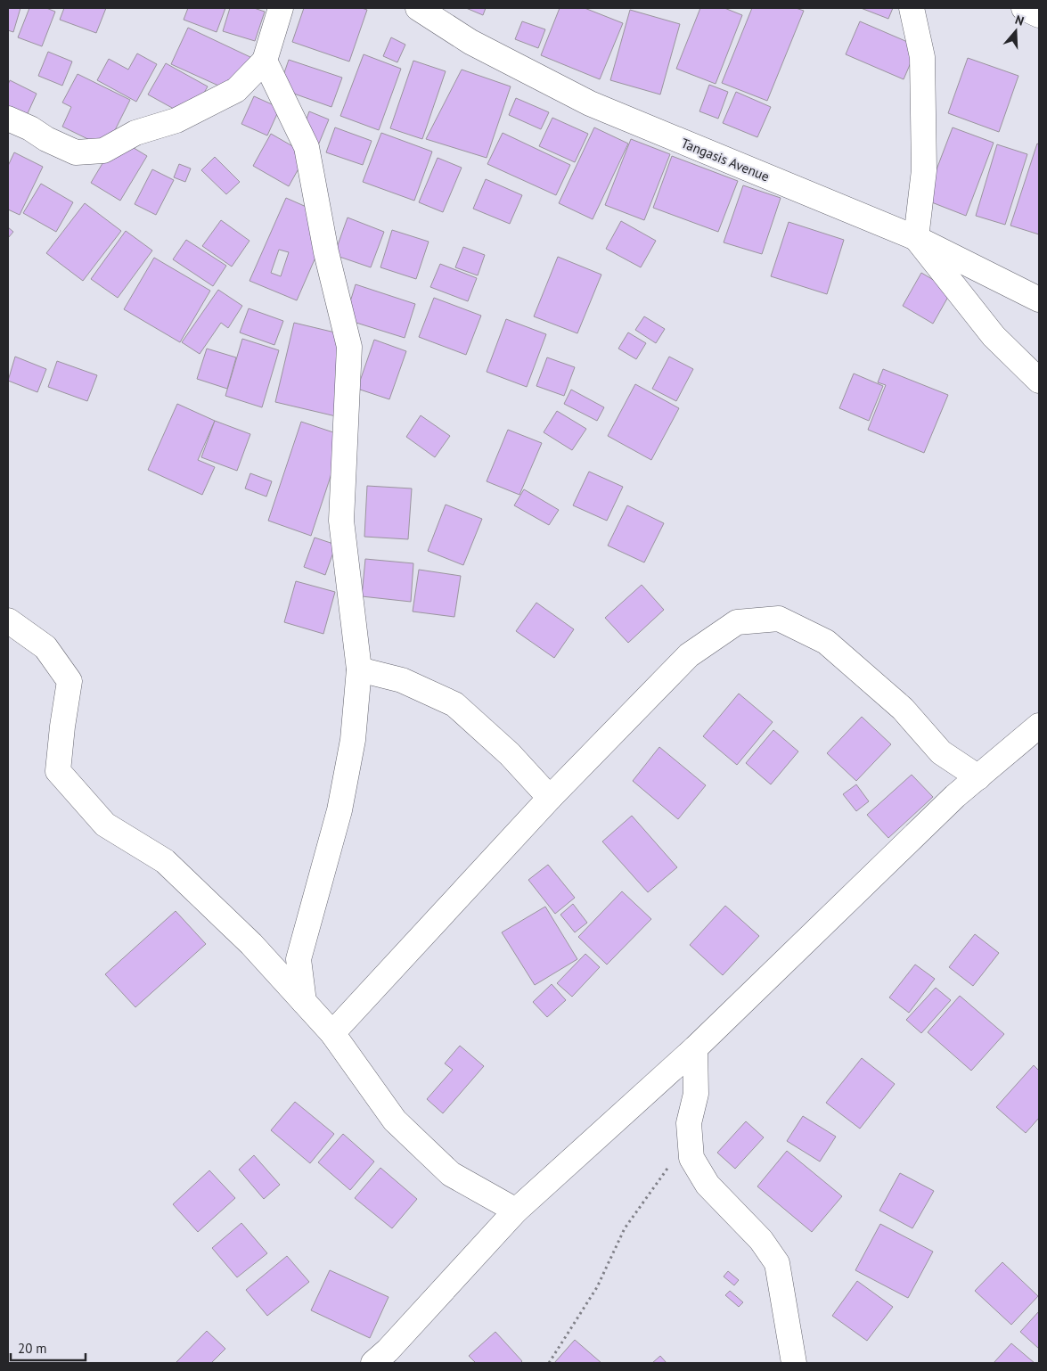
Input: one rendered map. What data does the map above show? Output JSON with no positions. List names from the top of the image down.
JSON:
{
  "streets": {
    "street": ["Tangasis Avenue"]
  },
  "scale_bar": "20 m",
  "north": "top"
}
